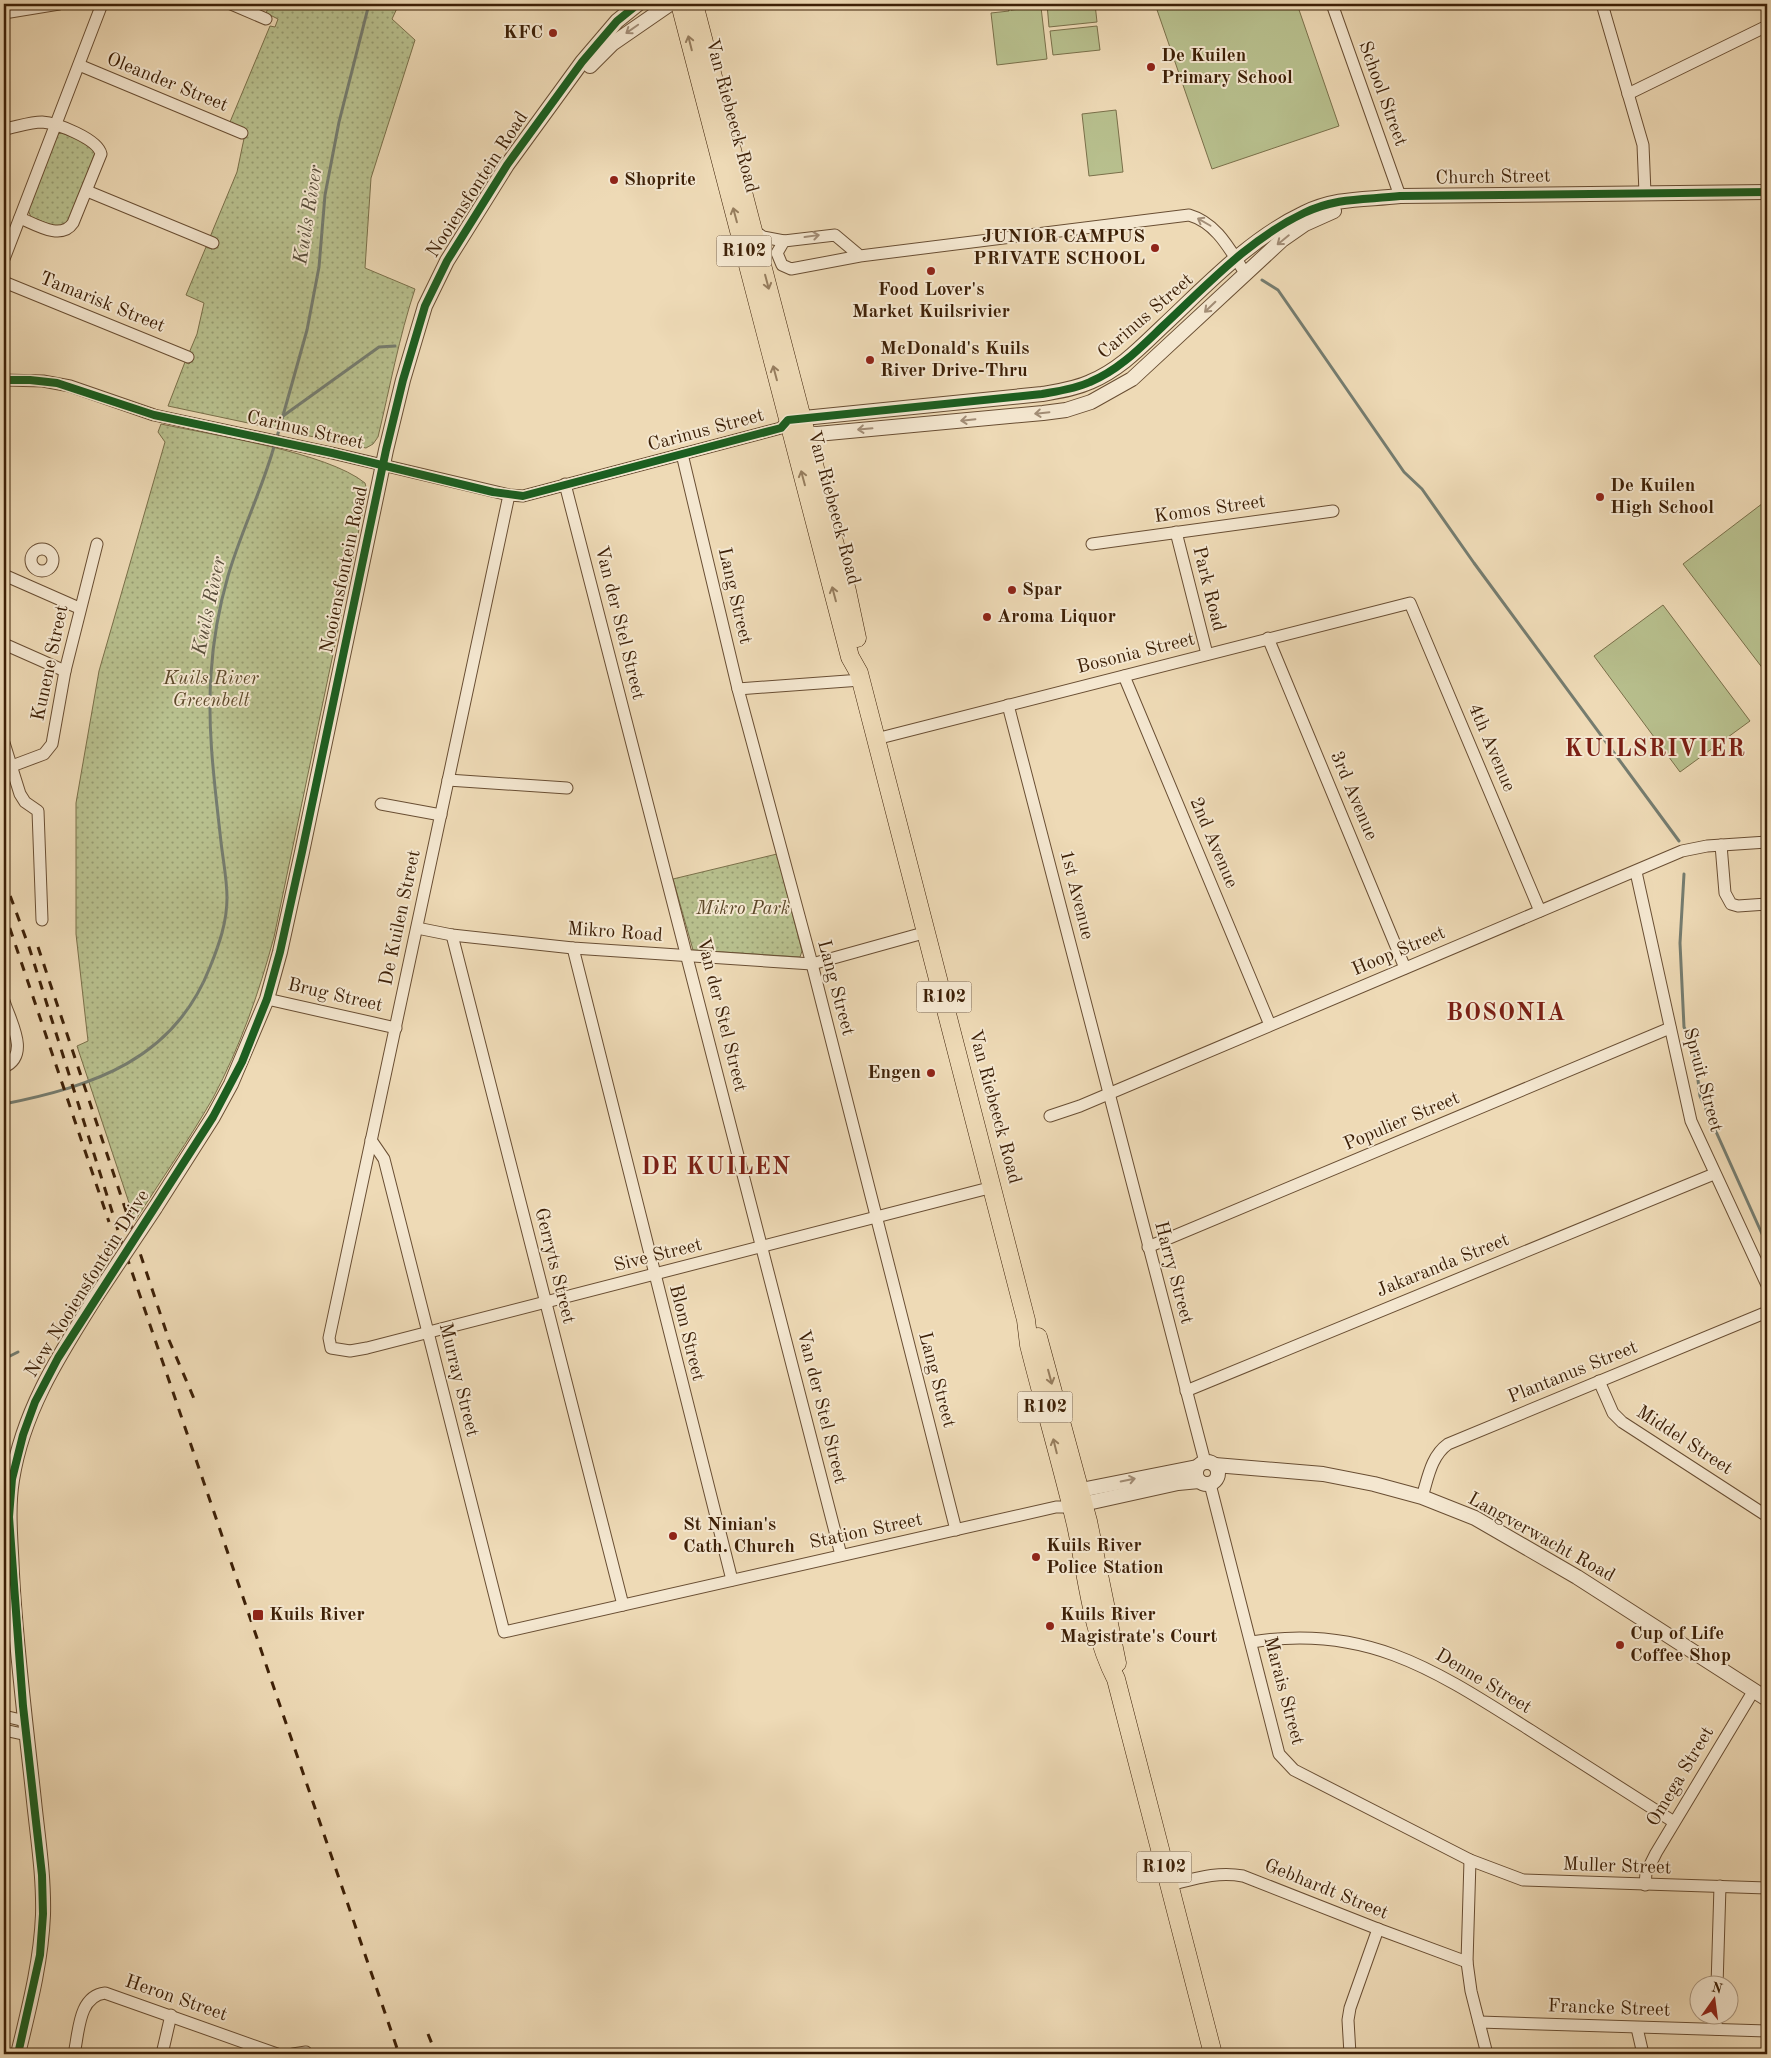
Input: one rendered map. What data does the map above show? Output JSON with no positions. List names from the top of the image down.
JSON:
{
  "streets": {
    "main road": ["Van Riebeeck Road", "R102"],
    "street": [
      "Oleander Street",
      "School Street",
      "Church Street",
      "Nooiensfontein Road",
      "Tamarisk Street",
      "Carinus Street",
      "Komos Street",
      "Park Road",
      "Lang Street",
      "Van der Stel Street",
      "Bosonia Street",
      "Kunene Street",
      "4th Avenue",
      "3rd Avenue",
      "2nd Avenue",
      "1st Avenue",
      "De Kuilen Street",
      "Mikro Road",
      "Hoop Street",
      "Brug Street",
      "Spruit Street",
      "Populier Street",
      "Sive Street",
      "Gerryts Street",
      "Jakaranda Street",
      "Harry Street",
      "New Nooiensfontein Drive",
      "Blom Street",
      "Plantanus Street",
      "Murray Street",
      "Middel Street",
      "Station Street",
      "Langverwacht Road",
      "Denne Street",
      "Marais Street",
      "Omega Street",
      "Muller Street",
      "Gebhardt Street",
      "Heron Street",
      "Francke Street"
    ]
  },
  "crossings": [
    ["School Street", "Church Street"],
    ["Van Riebeeck Road", "Carinus Street"],
    ["Van Riebeeck Road", "Bosonia Street"],
    ["Van Riebeeck Road", "Mikro Road"],
    ["Van Riebeeck Road", "Sive Street"],
    ["Van Riebeeck Road", "Station Street"],
    ["Van Riebeeck Road", "Langverwacht Road"],
    ["Van Riebeeck Road", "Gebhardt Street"],
    ["Church Street", "Carinus Street"],
    ["Nooiensfontein Road", "Carinus Street"],
    ["Nooiensfontein Road", "Brug Street"],
    ["Nooiensfontein Road", "New Nooiensfontein Drive"],
    ["Carinus Street", "Lang Street"],
    ["Carinus Street", "Van der Stel Street"],
    ["Carinus Street", "De Kuilen Street"],
    ["Komos Street", "Park Road"],
    ["Park Road", "Bosonia Street"],
    ["Lang Street", "Mikro Road"],
    ["Lang Street", "Sive Street"],
    ["Lang Street", "Station Street"],
    ["Van der Stel Street", "Mikro Road"],
    ["Van der Stel Street", "Sive Street"],
    ["Van der Stel Street", "Station Street"],
    ["Bosonia Street", "4th Avenue"],
    ["Bosonia Street", "3rd Avenue"],
    ["Bosonia Street", "2nd Avenue"],
    ["Bosonia Street", "1st Avenue"],
    ["4th Avenue", "Hoop Street"],
    ["3rd Avenue", "Hoop Street"],
    ["2nd Avenue", "Hoop Street"],
    ["1st Avenue", "Hoop Street"],
    ["1st Avenue", "Harry Street"],
    ["De Kuilen Street", "Mikro Road"],
    ["De Kuilen Street", "Brug Street"],
    ["De Kuilen Street", "Sive Street"],
    ["De Kuilen Street", "Murray Street"],
    ["Mikro Road", "Gerryts Street"],
    ["Mikro Road", "Blom Street"],
    ["Hoop Street", "Spruit Street"],
    ["Hoop Street", "Harry Street"],
    ["Brug Street", "New Nooiensfontein Drive"],
    ["Spruit Street", "Populier Street"],
    ["Spruit Street", "Jakaranda Street"],
    ["Populier Street", "Harry Street"],
    ["Sive Street", "Gerryts Street"],
    ["Sive Street", "Blom Street"],
    ["Sive Street", "Murray Street"],
    ["Gerryts Street", "Station Street"],
    ["Jakaranda Street", "Harry Street"],
    ["Harry Street", "Langverwacht Road"],
    ["Harry Street", "Marais Street"],
    ["Blom Street", "Station Street"],
    ["Plantanus Street", "Middel Street"],
    ["Plantanus Street", "Langverwacht Road"],
    ["Murray Street", "Station Street"],
    ["Station Street", "Langverwacht Road"],
    ["Langverwacht Road", "Marais Street"],
    ["Langverwacht Road", "Omega Street"],
    ["Denne Street", "Marais Street"],
    ["Denne Street", "Omega Street"],
    ["Marais Street", "Muller Street"],
    ["Omega Street", "Muller Street"]
  ],
  "districts": ["KUILSRIVIER", "BOSONIA", "DE KUILEN"],
  "water": ["Kuils River"],
  "parks": ["Kuils River Greenbelt", "Mikro Park"],
  "places": {
    "other": [
      "KFC",
      "De Kuilen Primary School",
      "Shoprite",
      "JUNIOR CAMPUS PRIVATE SCHOOL",
      "Food Lover's Market Kuilsrivier",
      "McDonald's Kuils River Drive-Thru",
      "De Kuilen High School",
      "Spar",
      "Aroma Liquor",
      "Engen",
      "St Ninian's Cath. Church",
      "Kuils River Police Station",
      "Kuils River Magistrate's Court",
      "Cup of Life Coffee Shop"
    ],
    "transit": ["Kuils River"]
  },
  "north": "top"
}
